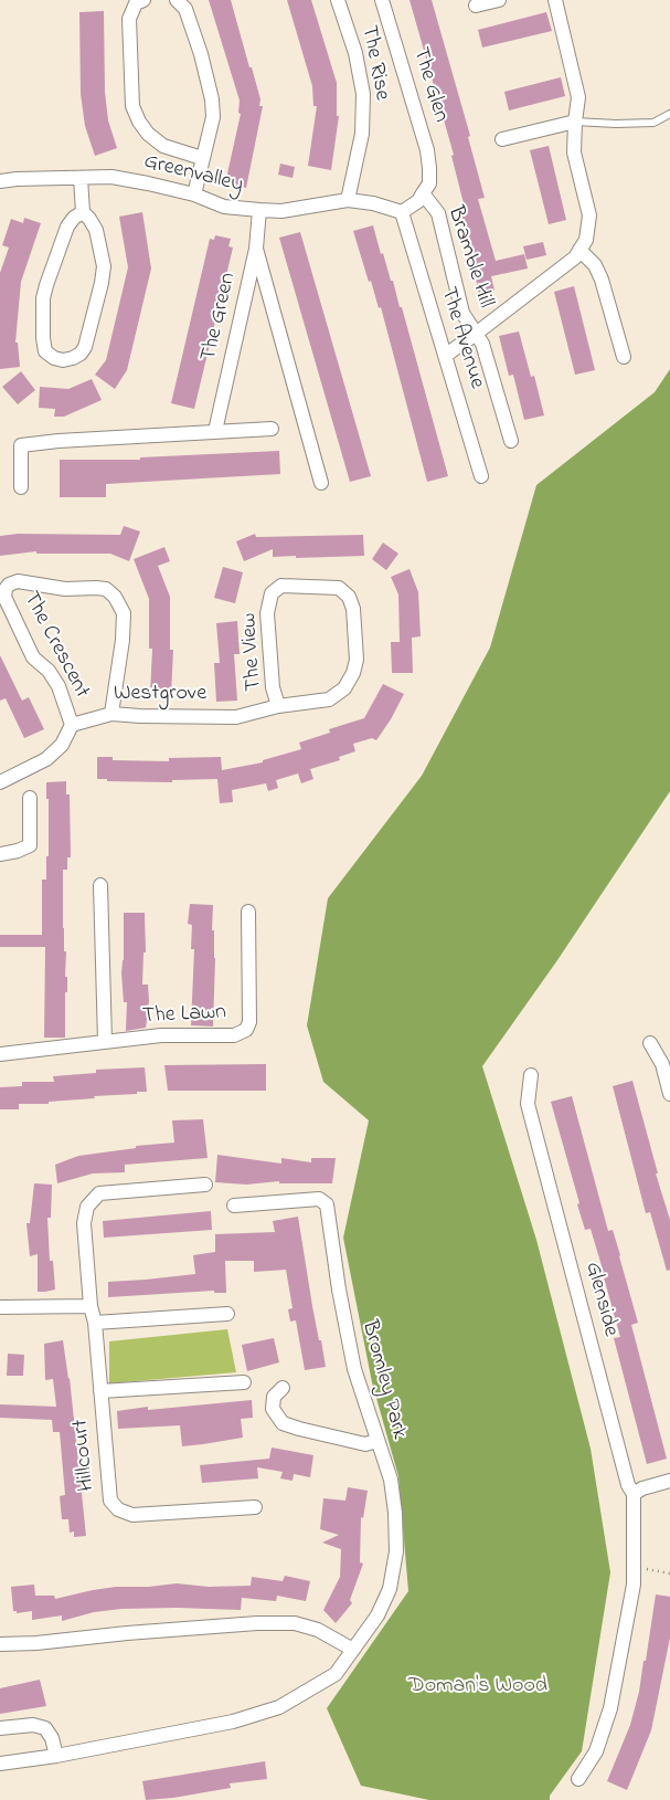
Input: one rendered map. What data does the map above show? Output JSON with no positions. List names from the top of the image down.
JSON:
{
  "streets": {
    "street": [
      "The Rise",
      "The Glen",
      "Greenvalley",
      "Bramble Hill",
      "The Green",
      "The Avenue",
      "The Crescent",
      "The View",
      "Westgrove",
      "The Lawn",
      "Glenside",
      "Bromley Park",
      "Hillcourt"
    ]
  },
  "crossings": [
    ["The Rise", "Greenvalley"],
    ["The Glen", "Bramble Hill"],
    ["Greenvalley", "The Green"],
    ["Greenvalley", "The Avenue"],
    ["Bramble Hill", "The Avenue"],
    ["The Crescent", "Westgrove"],
    ["The View", "Westgrove"]
  ],
  "parks": ["Doman's Wood"]
}
